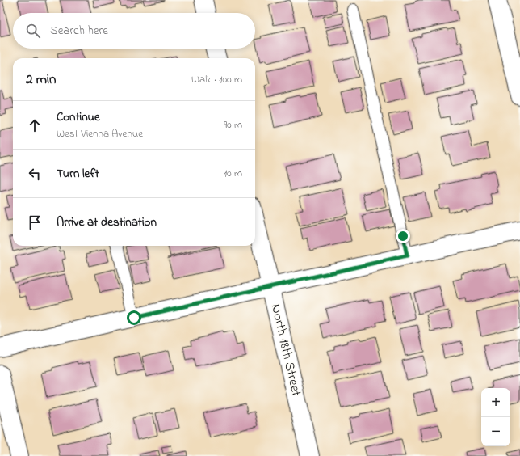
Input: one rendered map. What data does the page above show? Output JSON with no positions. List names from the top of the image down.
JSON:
{
  "streets": {
    "street": ["North 18th Street"]
  },
  "page": {
    "search": "Search here",
    "heading": ["2 min", "Walk · 100 m"],
    "list": [
      ["Continue", "West Vienna Avenue", "90 m"],
      ["Turn left", "10 m"],
      "Arrive at destination"
    ],
    "map_buttons": ["+", "−"]
  }
}
